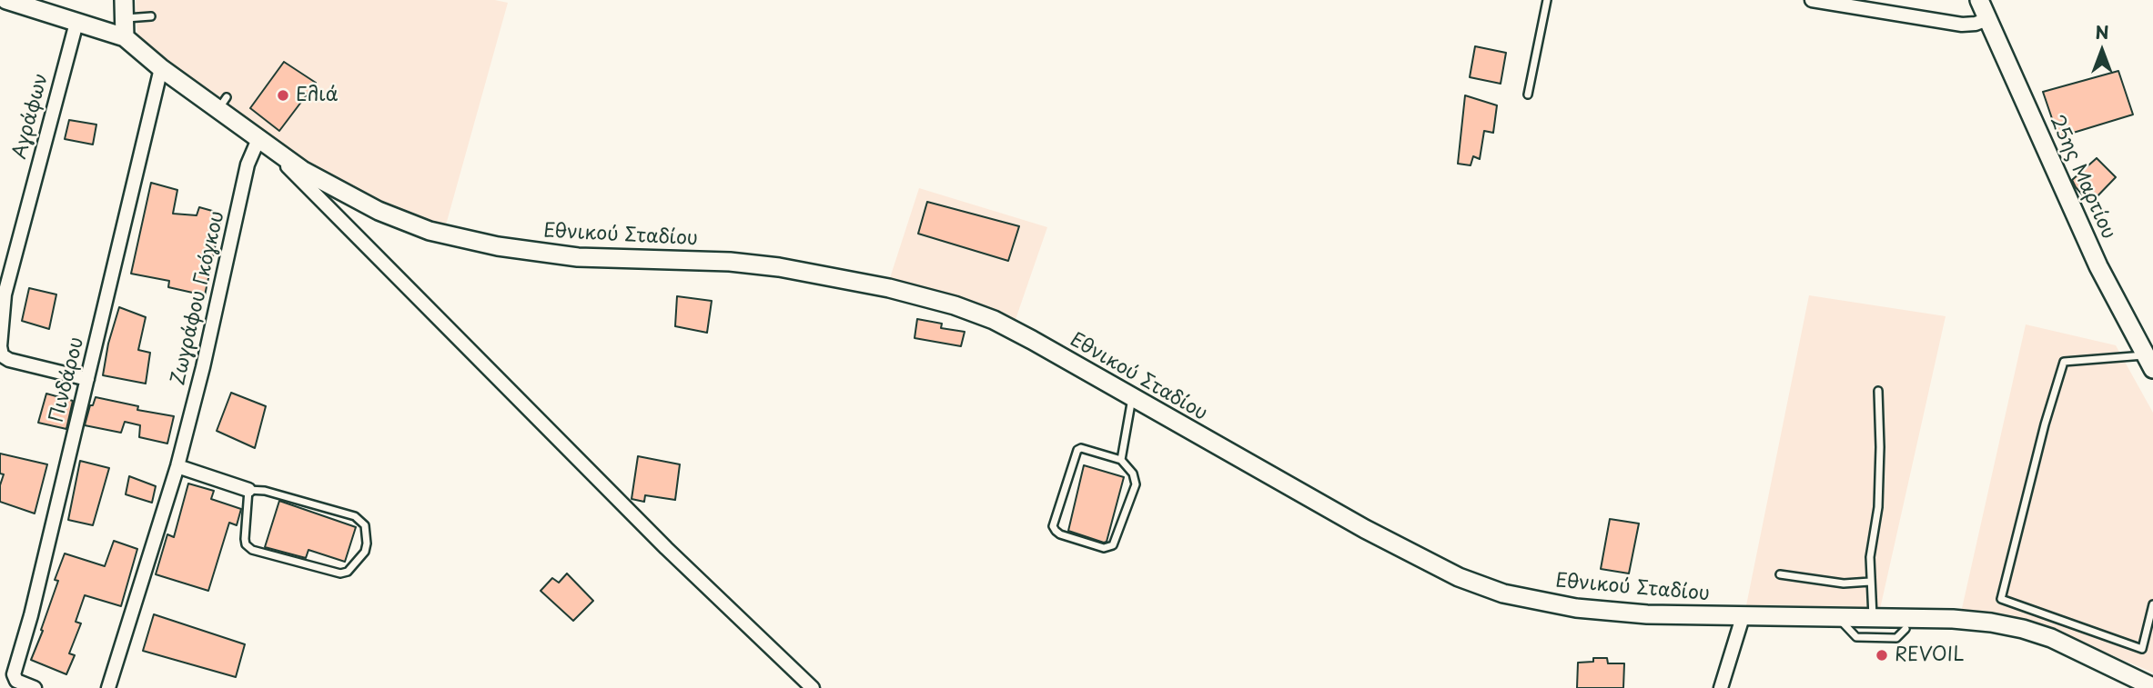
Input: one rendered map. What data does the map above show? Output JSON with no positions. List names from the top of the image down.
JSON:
{
  "streets": {
    "street": [
      "Αγράφων",
      "25ης Μαρτίου",
      "Εθνικού Σταδίου",
      "Ζωγράφου Γκόγκου",
      "Πινδάρου"
    ]
  },
  "crossings": [
    ["Αγράφων", "Πινδάρου"],
    ["Εθνικού Σταδίου", "Ζωγράφου Γκόγκου"],
    ["Εθνικού Σταδίου", "Πινδάρου"]
  ],
  "places": ["Ελιά", "REVOIL"],
  "north": "top"
}
